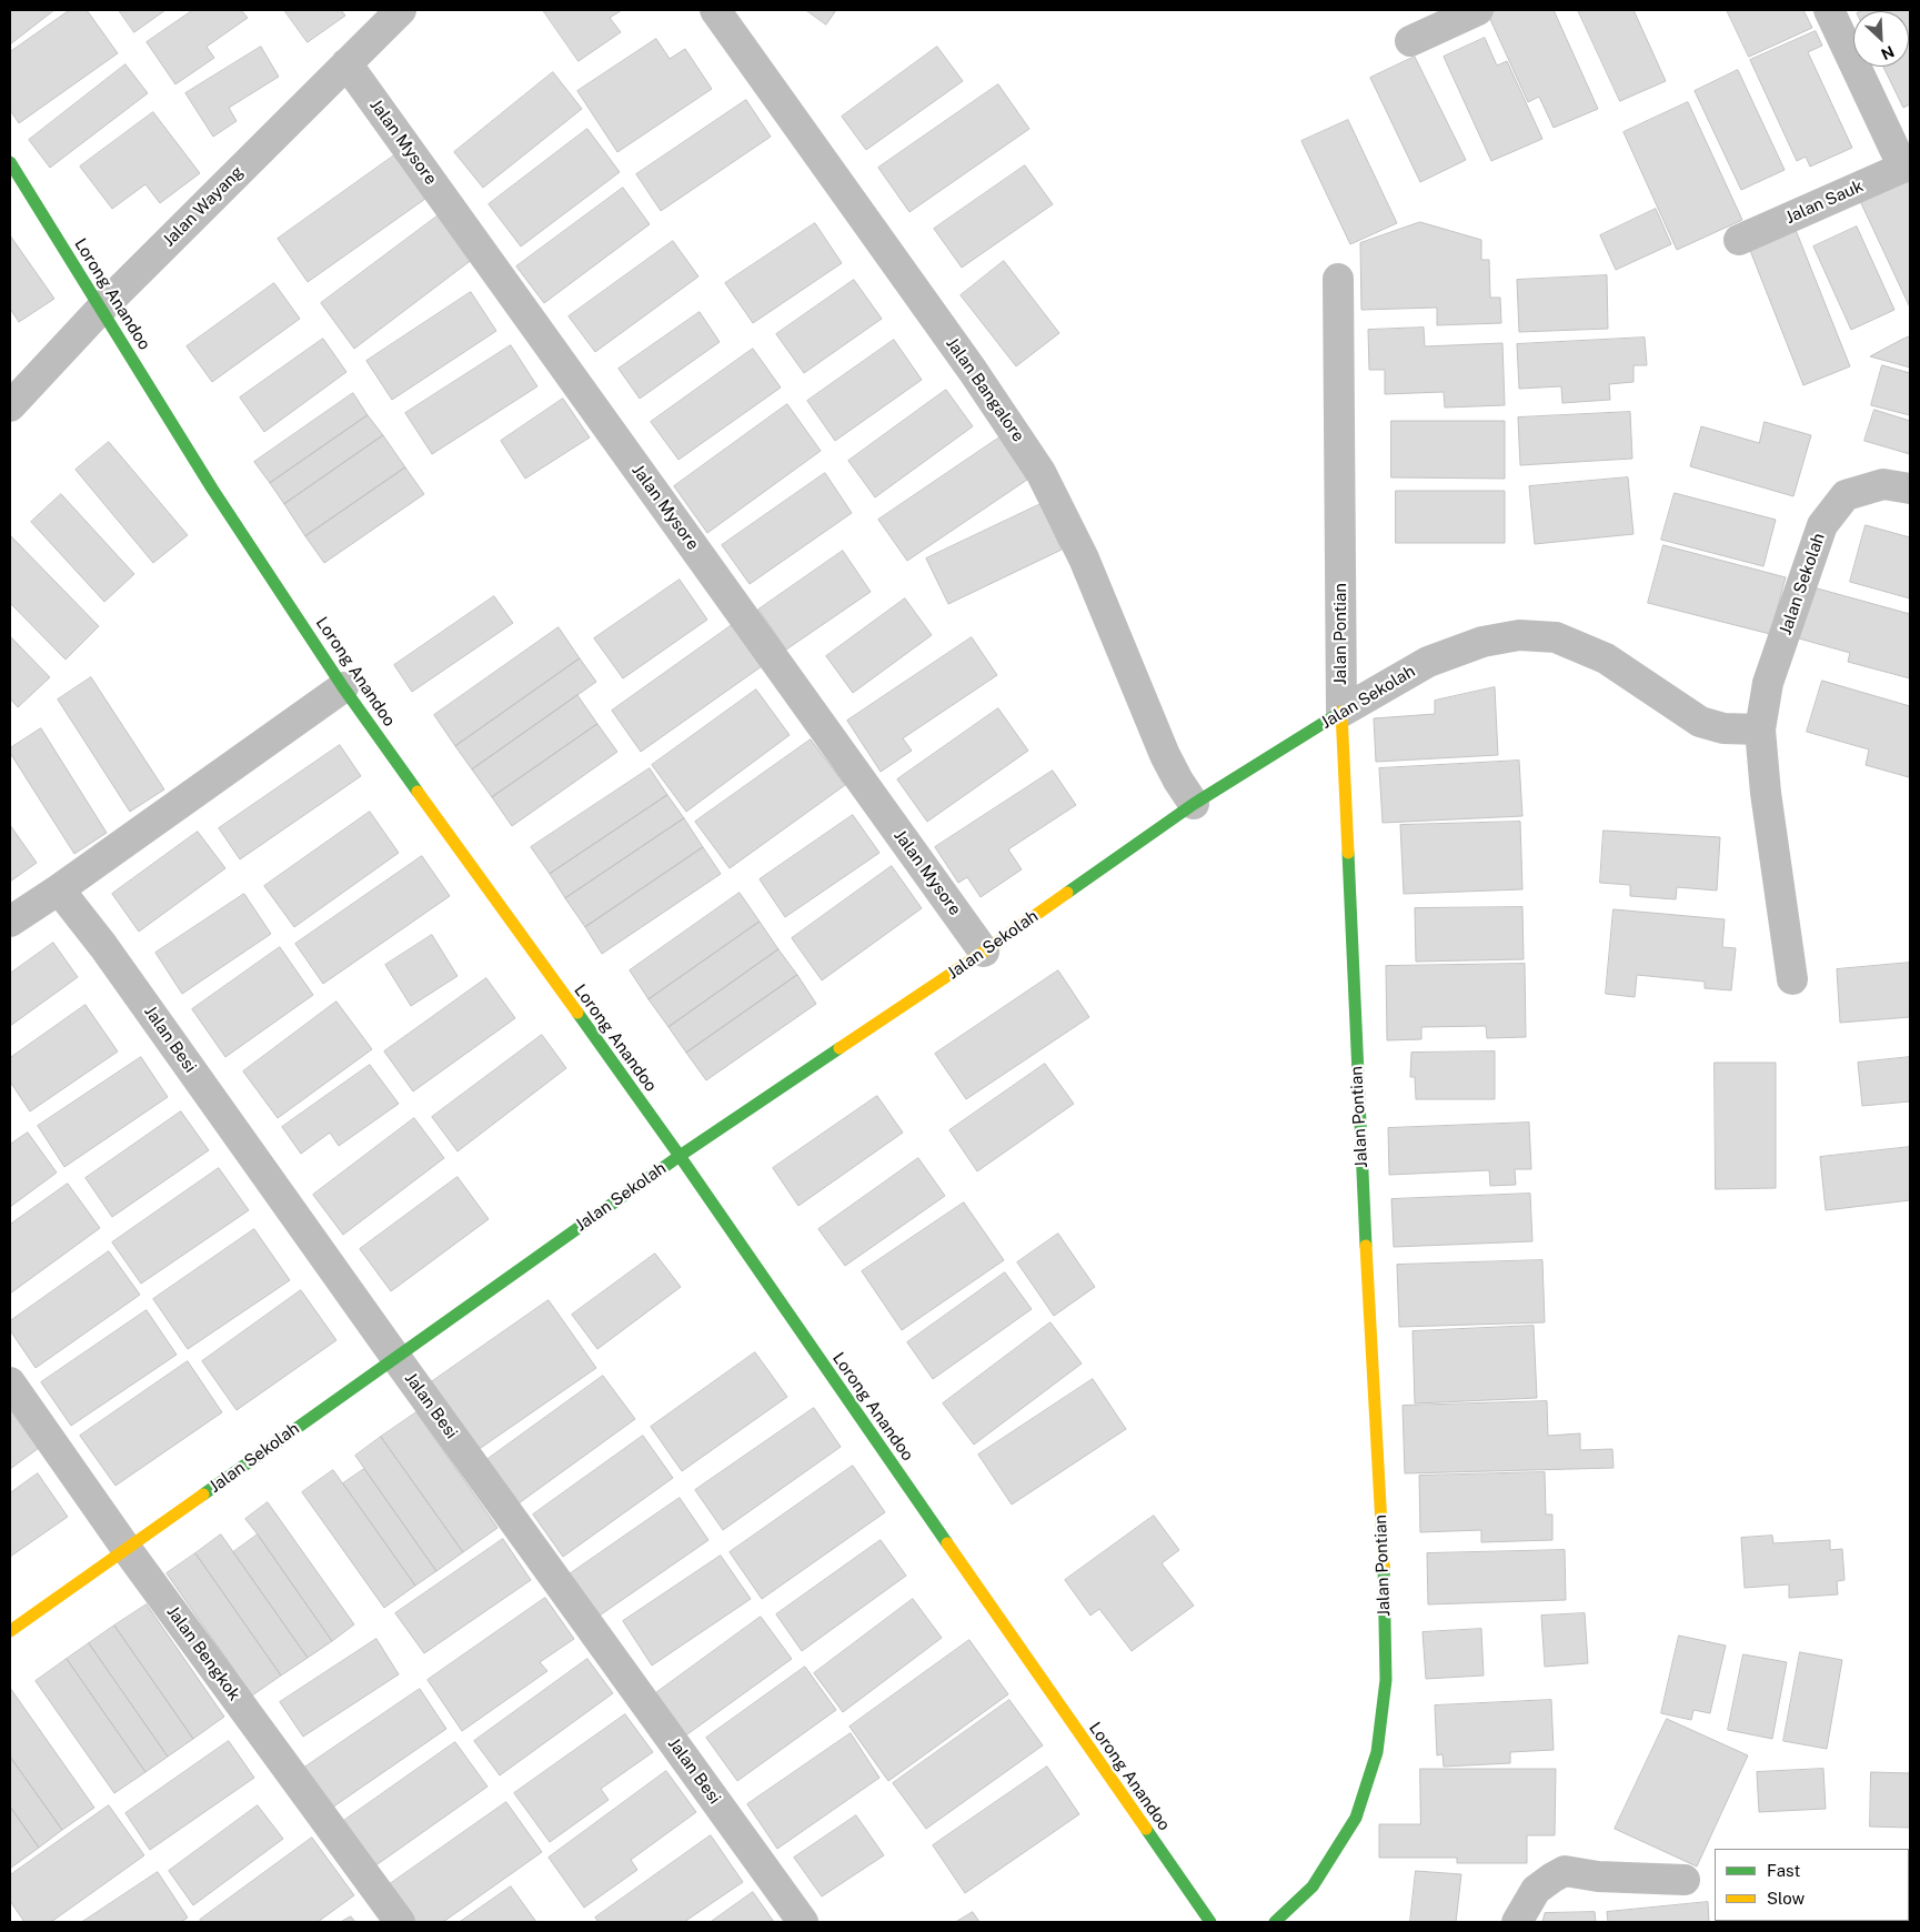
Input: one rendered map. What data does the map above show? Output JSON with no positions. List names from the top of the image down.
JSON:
{
  "streets": {
    "street": [
      "Jalan Mysore",
      "Jalan Sauk",
      "Jalan Wayang",
      "Lorong Anandoo",
      "Jalan Bangalore",
      "Jalan Sekolah",
      "Jalan Pontian",
      "Jalan Besi",
      "Jalan Bengkok"
    ]
  },
  "crossings": [
    ["Jalan Mysore", "Jalan Wayang"],
    ["Jalan Mysore", "Jalan Sekolah"],
    ["Jalan Wayang", "Lorong Anandoo"],
    ["Lorong Anandoo", "Jalan Sekolah"],
    ["Jalan Bangalore", "Jalan Sekolah"],
    ["Jalan Sekolah", "Jalan Pontian"],
    ["Jalan Sekolah", "Jalan Besi"],
    ["Jalan Sekolah", "Jalan Bengkok"]
  ],
  "legend": ["Fast", "Slow"],
  "north": "bottom right"
}
